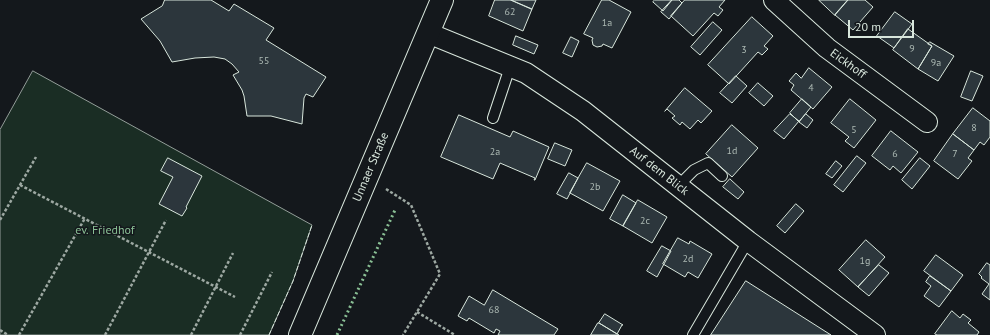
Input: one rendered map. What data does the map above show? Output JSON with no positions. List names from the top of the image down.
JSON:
{
  "streets": {
    "main road": ["Unnaer Straße"],
    "street": ["Eickhoff", "Auf dem Blick"]
  },
  "crossings": [
    ["Unnaer Straße", "Auf dem Blick"]
  ],
  "parks": ["ev. Friedhof"],
  "house_numbers": [
    "62",
    "1a",
    "9",
    "3",
    "55",
    "9a",
    "4",
    "8",
    "5",
    "1d",
    "2a",
    "6",
    "7",
    "2b",
    "2c",
    "2d",
    "1g",
    "68"
  ],
  "scale_bar": "20 m"
}
